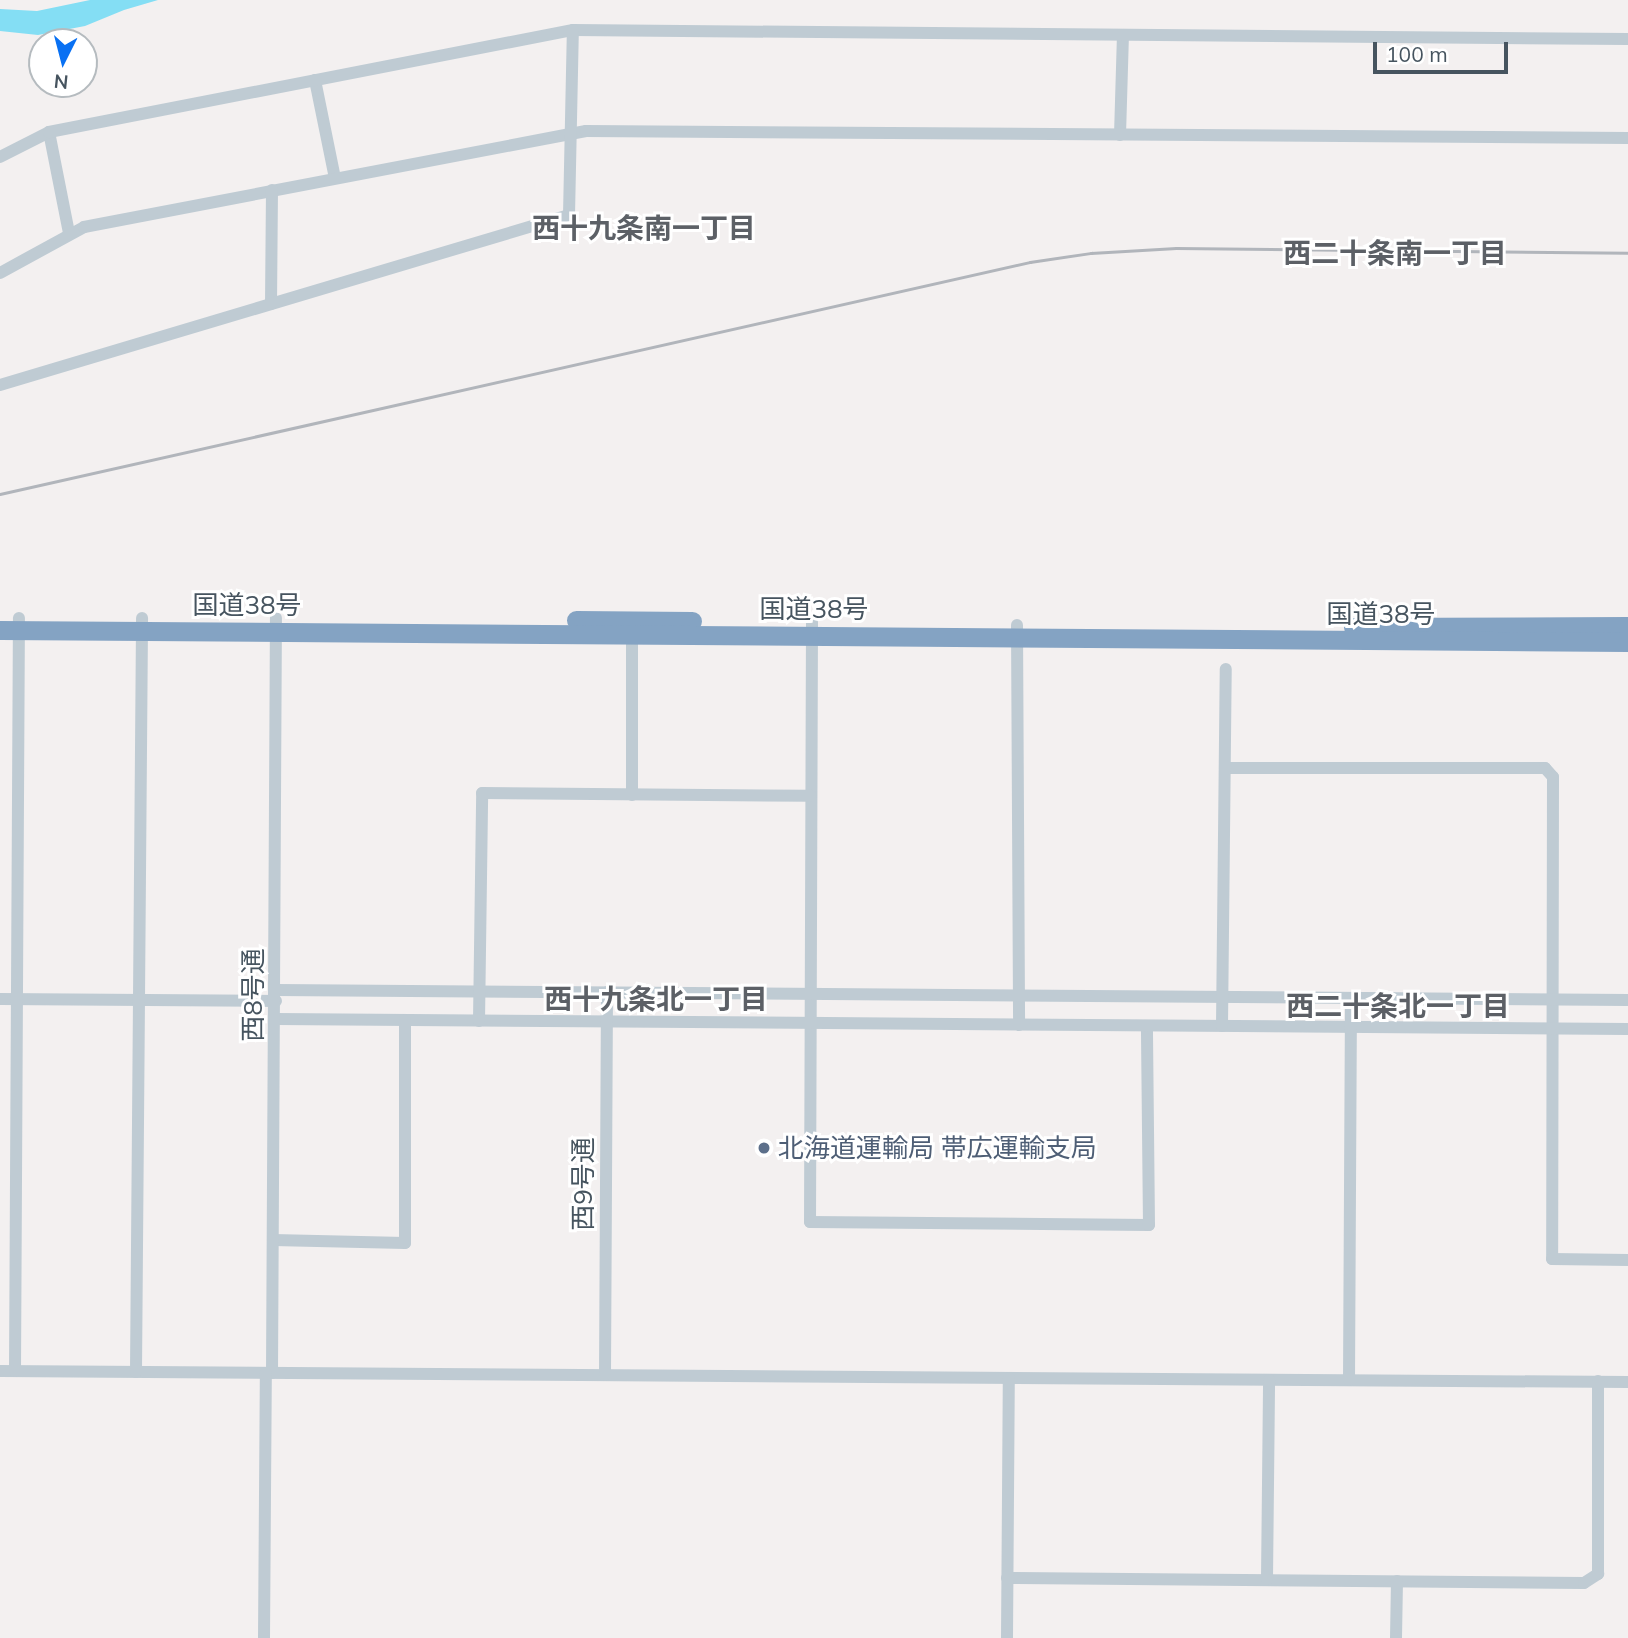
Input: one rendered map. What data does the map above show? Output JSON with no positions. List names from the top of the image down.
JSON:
{
  "streets": {
    "highway": ["国道38号"],
    "street": ["西8号通", "西9号通"]
  },
  "crossings": [
    ["国道38号", "西8号通"]
  ],
  "districts": [
    "西十九条南一丁目",
    "西二十条南一丁目",
    "西十九条北一丁目",
    "西二十条北一丁目"
  ],
  "places": ["北海道運輸局 帯広運輸支局"],
  "scale_bar": "100 m",
  "north": "bottom"
}
